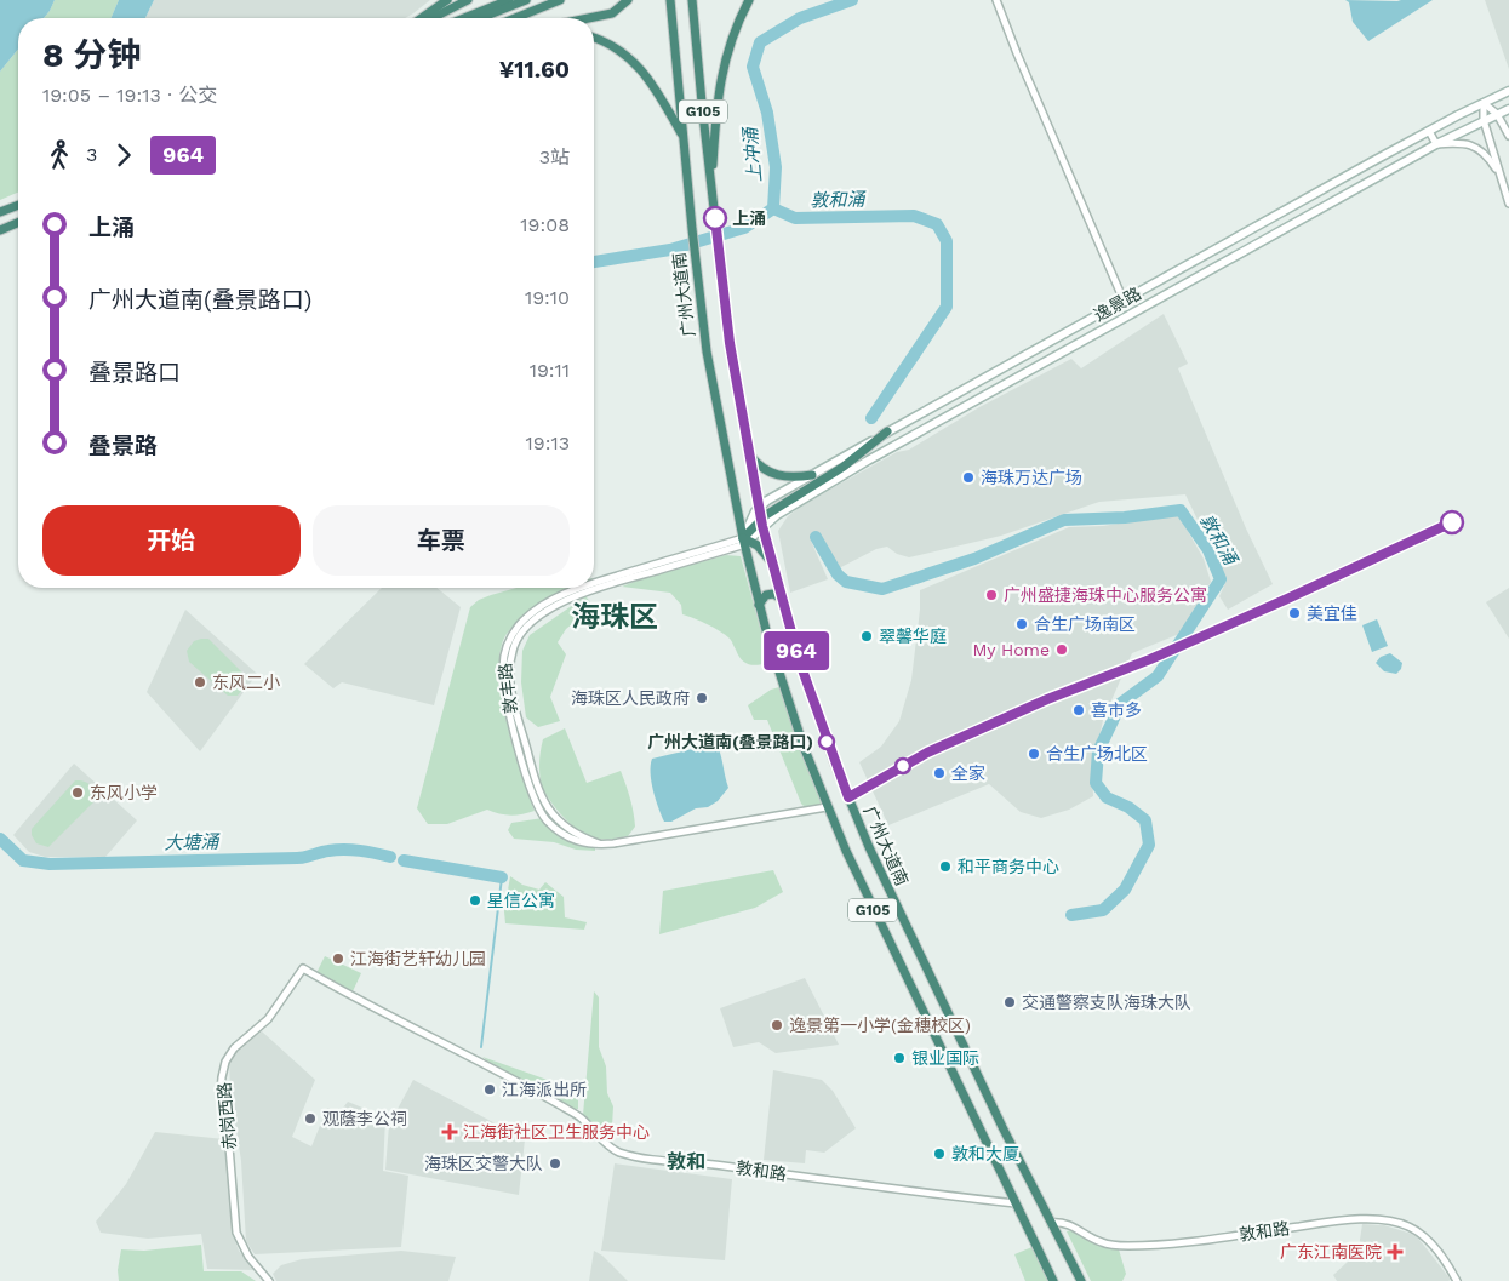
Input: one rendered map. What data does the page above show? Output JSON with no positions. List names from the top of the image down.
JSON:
{
  "streets": {
    "highway": ["G105", "广州大道南"],
    "main road": ["逸景路"],
    "street": ["敦丰路", "赤岗西路", "敦和路"]
  },
  "crossings": [
    ["广州大道南", "逸景路"],
    ["广州大道南", "敦丰路"],
    ["广州大道南", "敦和路"],
    ["赤岗西路", "敦和路"]
  ],
  "districts": ["海珠区", "敦和"],
  "water": ["上冲涌", "敦和涌", "大塘涌"],
  "places": {
    "other": [
      "上涌",
      "海珠万达广场",
      "广州盛捷海珠中心服务公寓",
      "美宜佳",
      "合生广场南区",
      "翠馨华庭",
      "My Home",
      "东风二小",
      "海珠区人民政府",
      "喜市多",
      "广州大道南(叠景路口)",
      "合生广场北区",
      "全家",
      "东风小学",
      "和平商务中心",
      "星信公寓",
      "江海街艺轩幼儿园",
      "交通警察支队海珠大队",
      "逸景第一小学(金穗校区)",
      "银业国际",
      "江海派出所",
      "观蔭李公祠",
      "敦和大厦",
      "海珠区交警大队"
    ],
    "health": ["江海街社区卫生服务中心", "广东江南医院"]
  },
  "lines": ["bus line 964"],
  "page": {
    "on_map": "964",
    "heading": ["8 分钟", "19:05 – 19:13 · 公交", "¥11.60"],
    "legs": ["3", "964", "3站"],
    "list": [
      {
        "name": "上涌",
        "value": "19:08"
      },
      {
        "name": "广州大道南(叠景路口)",
        "value": "19:10"
      },
      {
        "name": "叠景路口",
        "value": "19:11"
      },
      {
        "name": "叠景路",
        "value": "19:13"
      }
    ],
    "buttons": ["开始", "车票"]
  }
}
